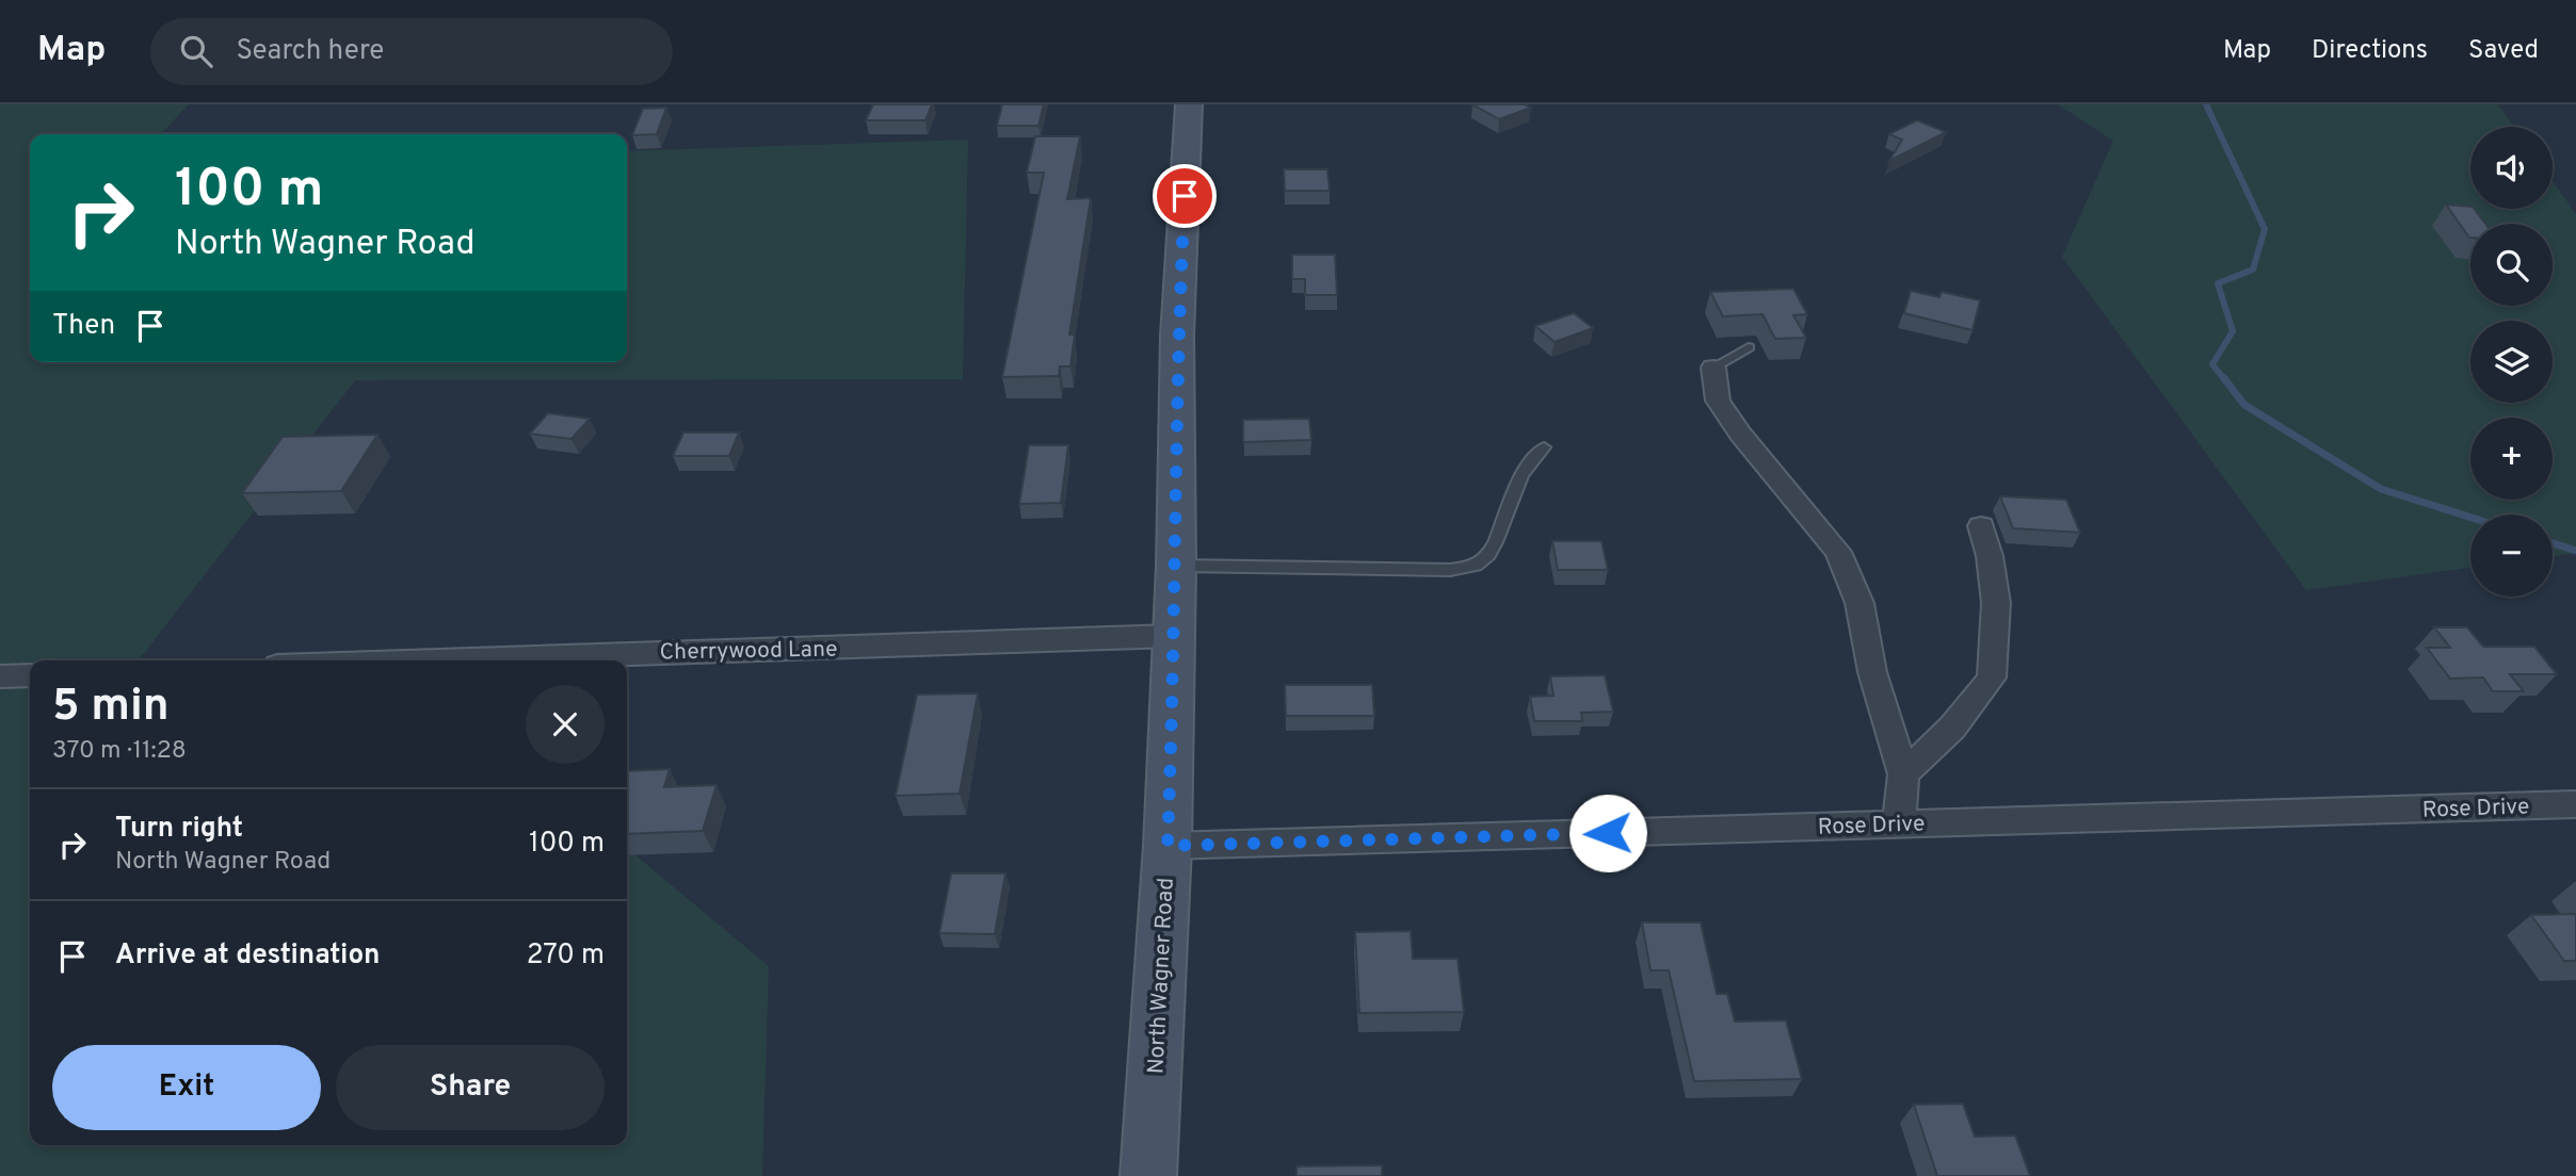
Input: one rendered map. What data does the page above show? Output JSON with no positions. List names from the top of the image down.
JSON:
{
  "streets": {
    "main road": ["North Wagner Road"],
    "street": ["Cherrywood Lane", "Rose Drive"]
  },
  "crossings": [
    ["Cherrywood Lane", "North Wagner Road"],
    ["Rose Drive", "North Wagner Road"]
  ],
  "page": {
    "header": "Map",
    "search": "Search here",
    "nav": ["Map", "Directions", "Saved"],
    "map_buttons": ["+", "−"],
    "turn": ["100 m", "North Wagner Road"],
    "then": "Then",
    "heading": ["5 min", "370 m · 11:28"],
    "list": [
      {
        "name": "Turn right",
        "note": "North Wagner Road",
        "value": "100 m"
      },
      {
        "name": "Arrive at destination",
        "value": "270 m"
      }
    ],
    "buttons": ["Exit", "Share"]
  }
}
